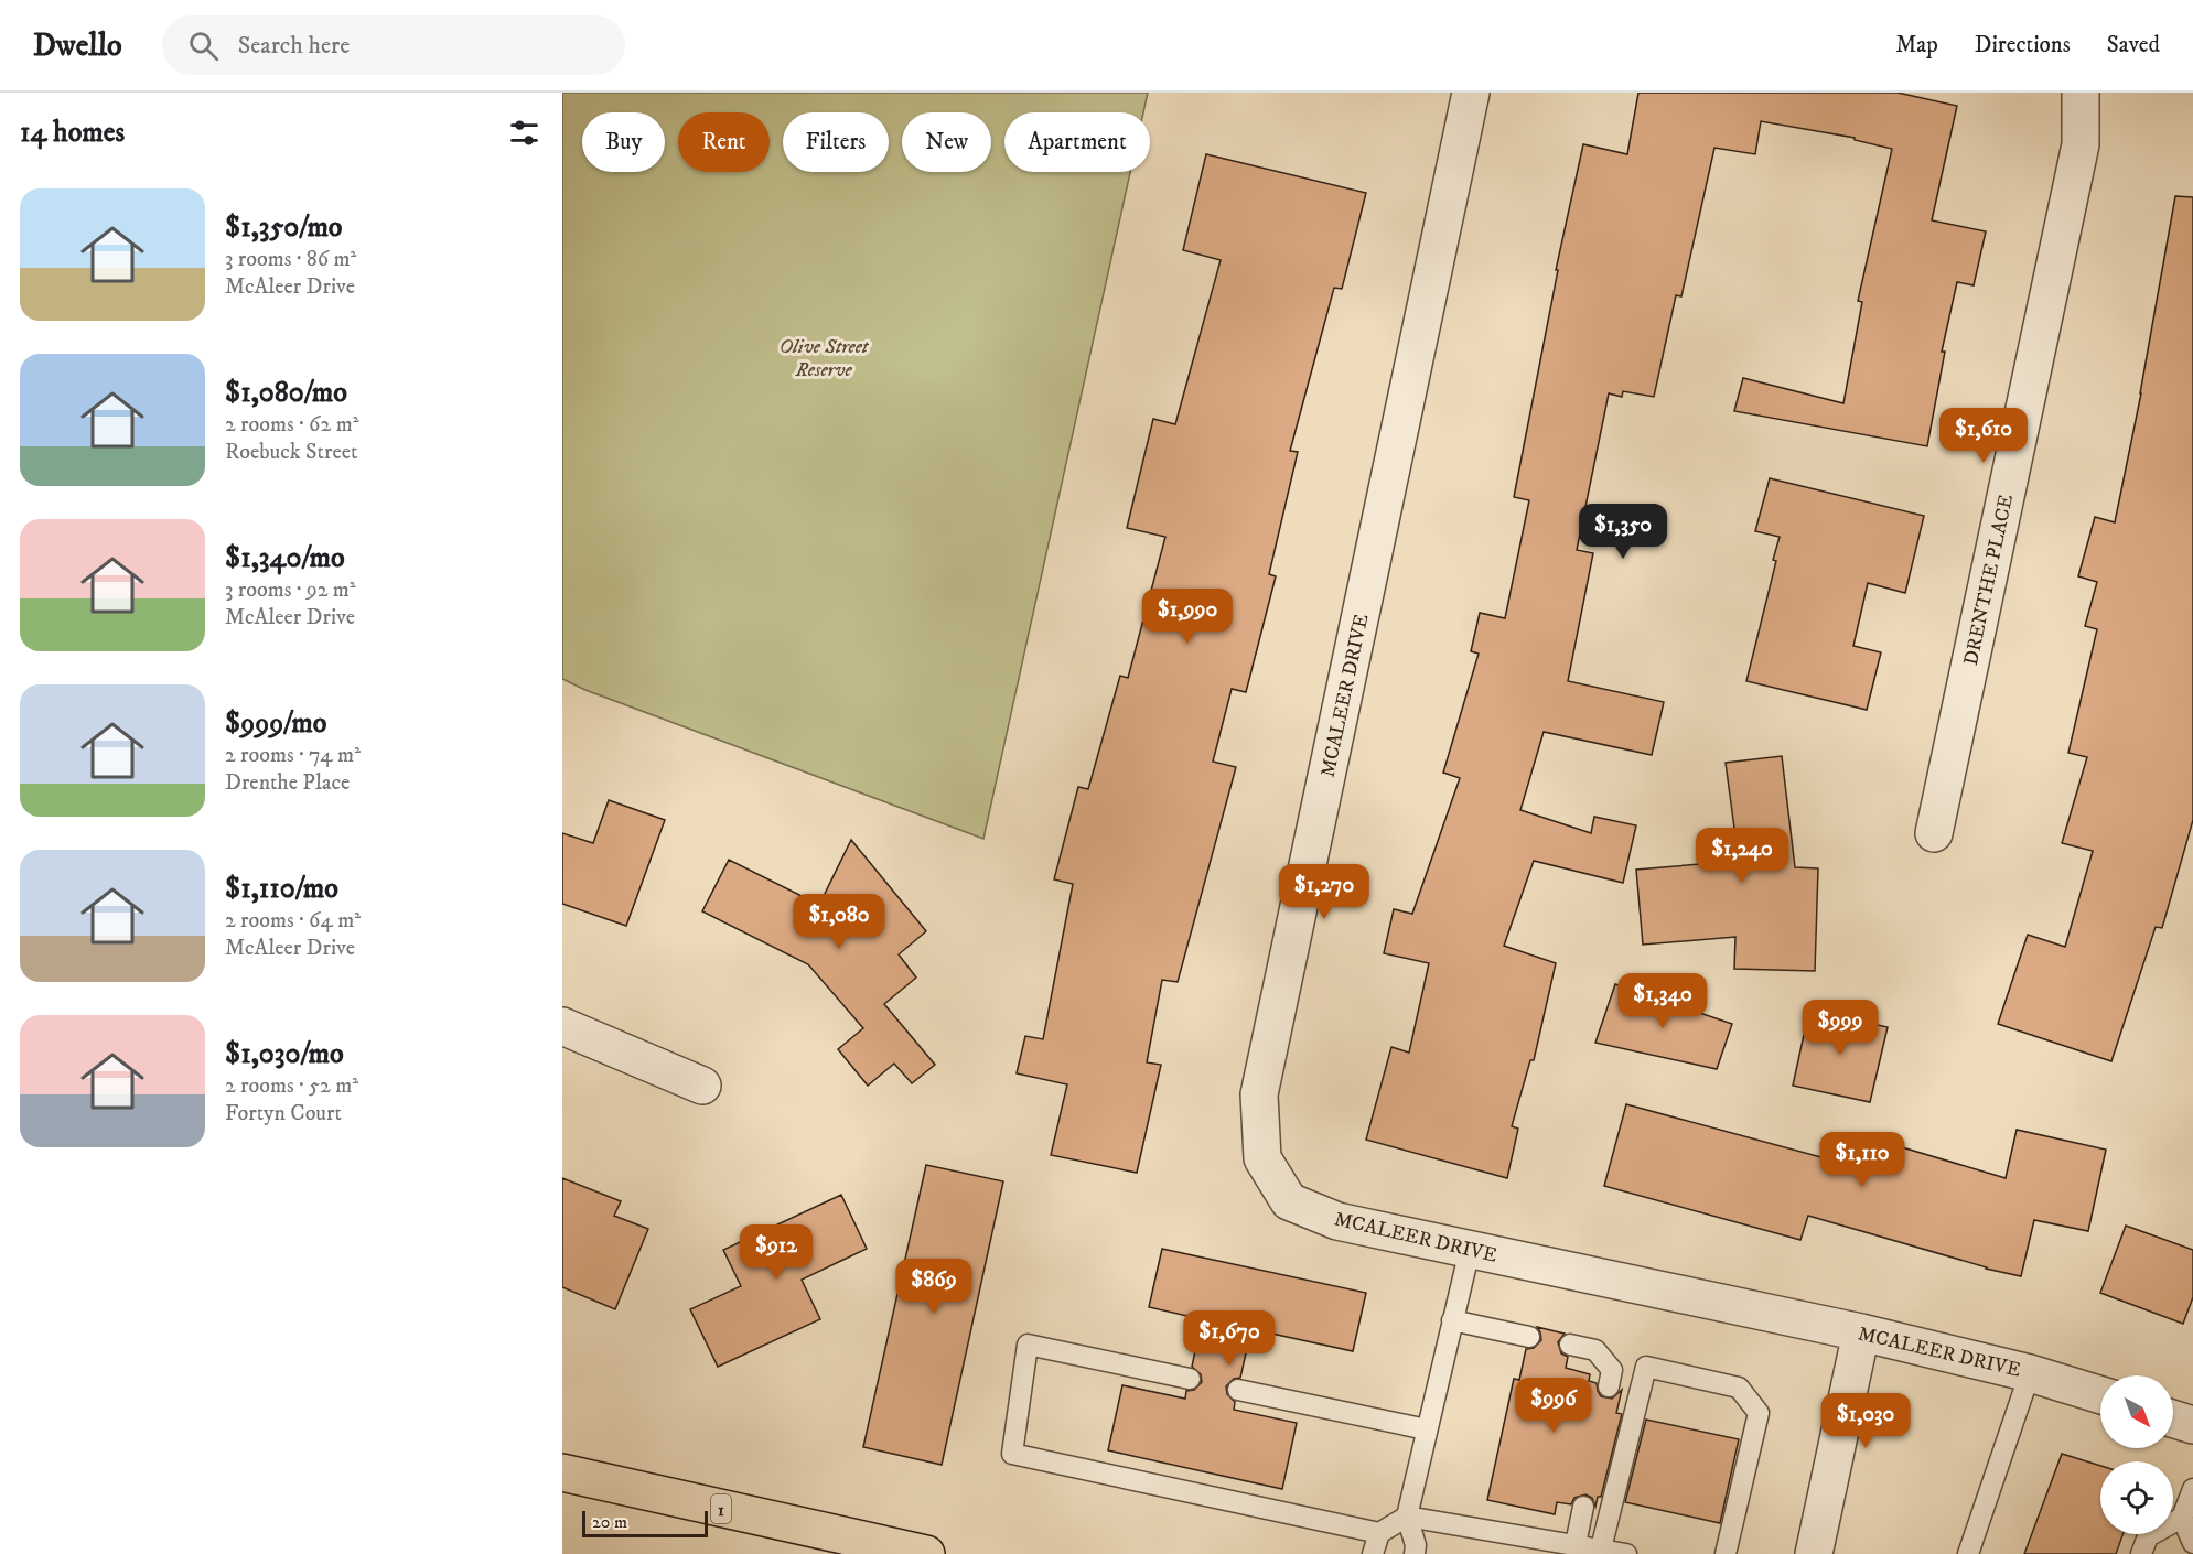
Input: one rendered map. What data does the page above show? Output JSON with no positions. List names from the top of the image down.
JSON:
{
  "streets": {
    "highway": ["1"],
    "street": ["DRENTHE PLACE", "MCALEER DRIVE"]
  },
  "parks": ["Olive Street Reserve"],
  "scale_bar": "20 m",
  "north": "bottom right",
  "page": {
    "header": "Dwello",
    "search": "Search here",
    "nav": ["Map", "Directions", "Saved"],
    "heading": "14 homes",
    "chip": [
      "Buy",
      "Rent",
      "Filters",
      "New",
      "Apartment"
    ],
    "list": [
      {
        "name": "$1,350/mo",
        "note": "3 rooms · 86 m² · McAleer Drive"
      },
      {
        "name": "$1,080/mo",
        "note": "2 rooms · 62 m² · Roebuck Street"
      },
      {
        "name": "$1,340/mo",
        "note": "3 rooms · 92 m² · McAleer Drive"
      },
      {
        "name": "$999/mo",
        "note": "2 rooms · 74 m² · Drenthe Place"
      },
      {
        "name": "$1,110/mo",
        "note": "2 rooms · 64 m² · McAleer Drive"
      },
      {
        "name": "$1,030/mo",
        "note": "2 rooms · 52 m² · Fortyn Court"
      }
    ],
    "price": [
      "$1,610",
      "$1,350",
      "$1,990",
      "$1,240",
      "$1,270",
      "$1,080",
      "$1,340",
      "$999",
      "$1,110",
      "$912",
      "$869",
      "$1,670",
      "$996",
      "$1,030"
    ],
    "scale": "20 m"
  }
}
